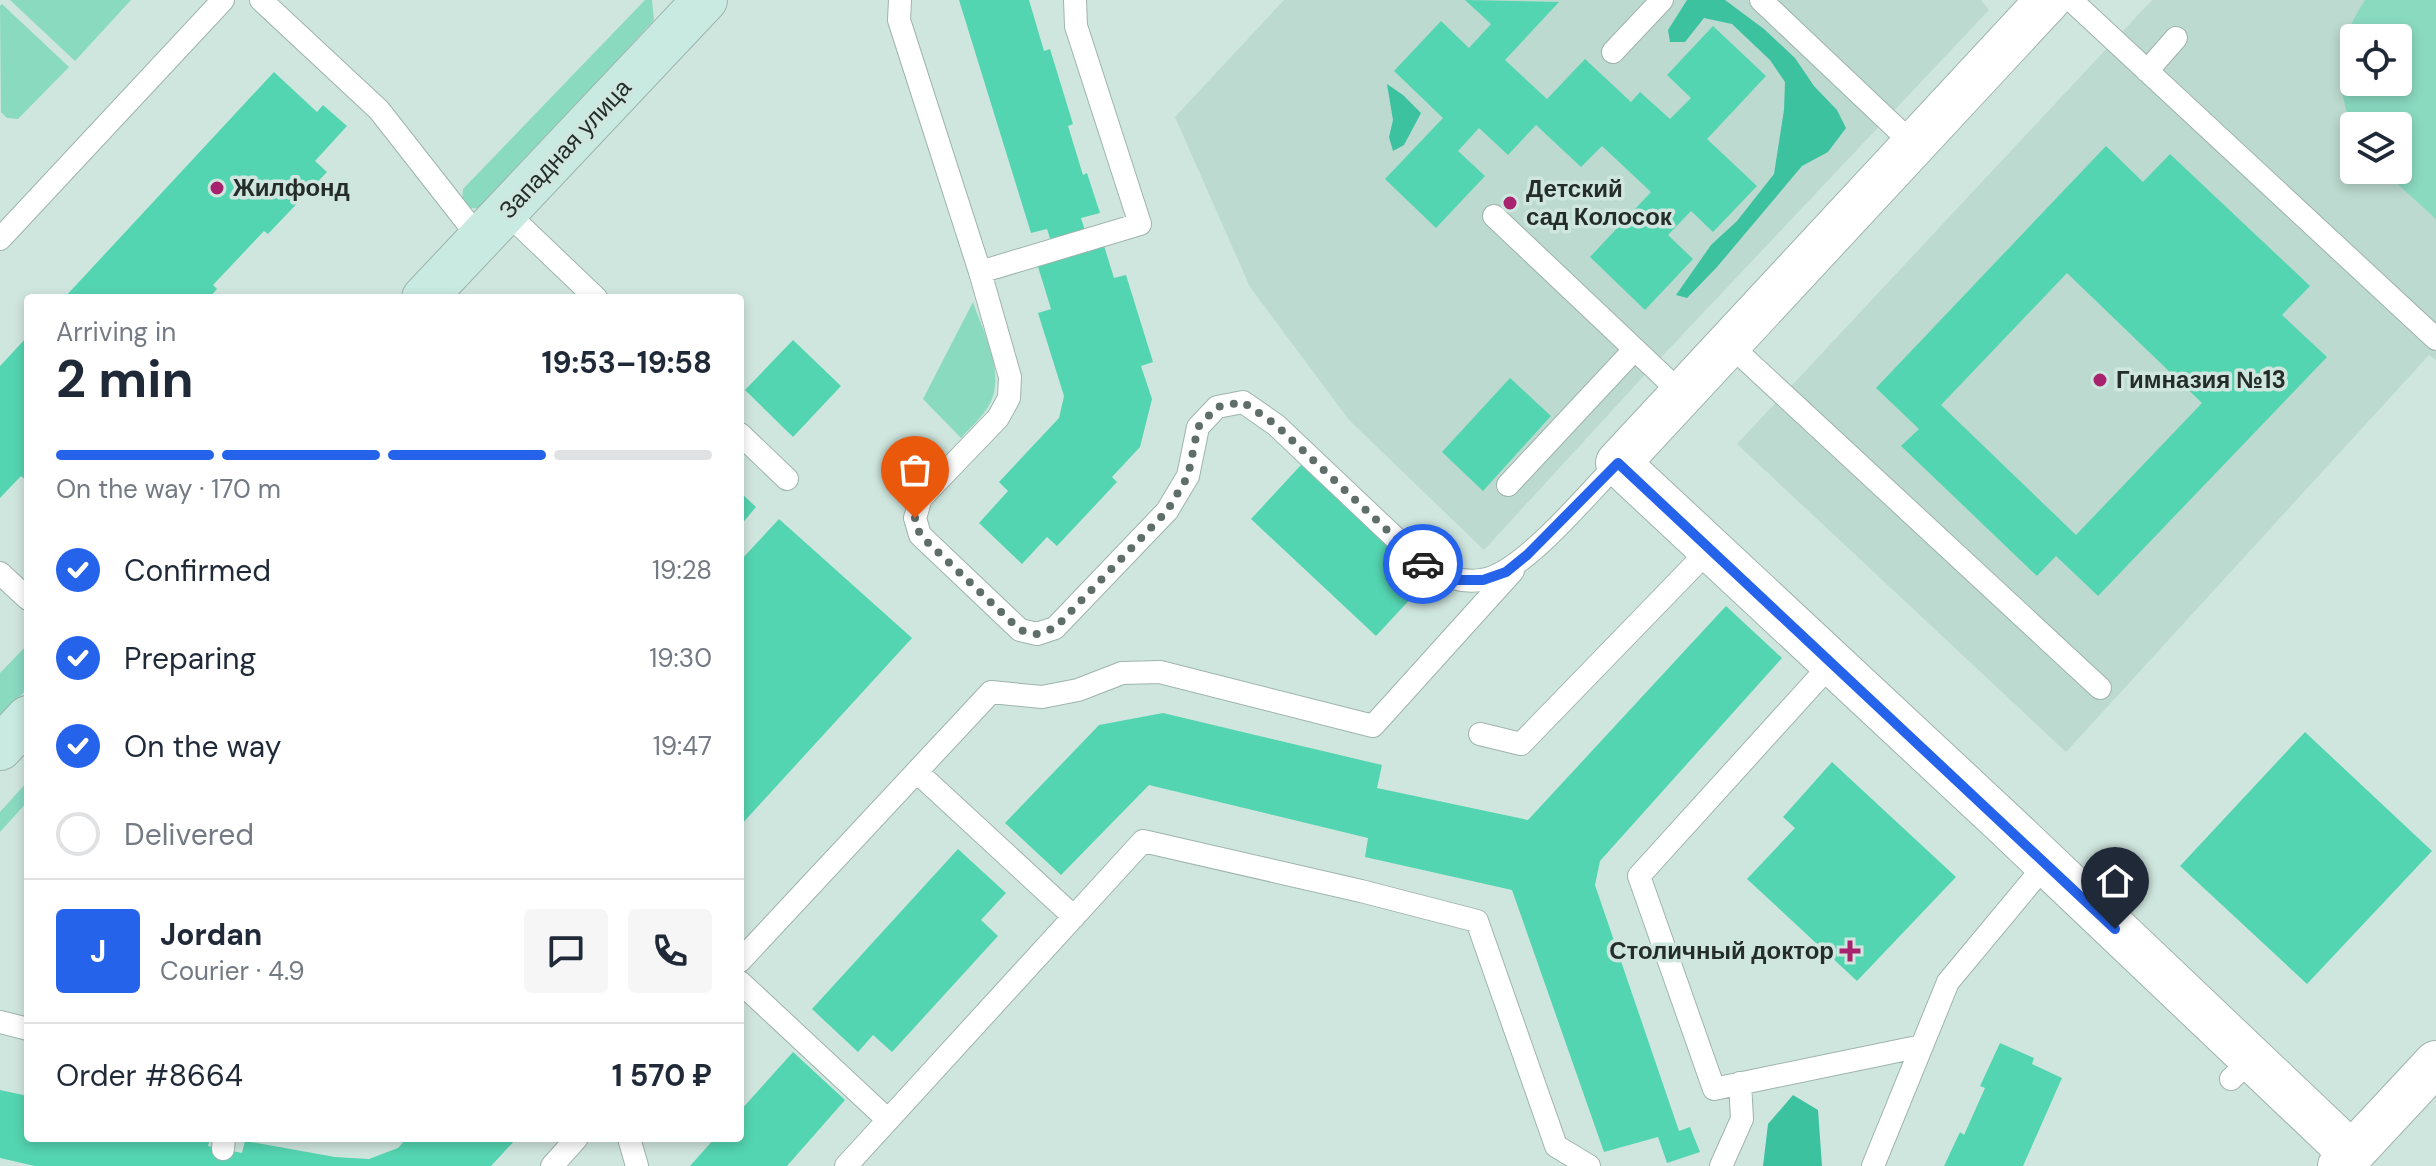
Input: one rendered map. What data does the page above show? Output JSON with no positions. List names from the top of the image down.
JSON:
{
  "streets": {
    "street": ["Западная улица"]
  },
  "places": {
    "other": ["Жилфонд", "Детский сад Колосок", "Гимназия №13"],
    "health": ["Столичный доктор"]
  },
  "page": {
    "heading": ["2 min", "Arriving in", "19:53–19:58"],
    "panel": [
      "Jordan",
      "Courier · 4.9",
      "Order #8664",
      "1 570 ₽"
    ],
    "bar": "On the way · 170 m",
    "list": [
      ["Confirmed", "19:28"],
      ["Preparing", "19:30"],
      ["On the way", "19:47"],
      "Delivered"
    ],
    "round": "J"
  }
}
